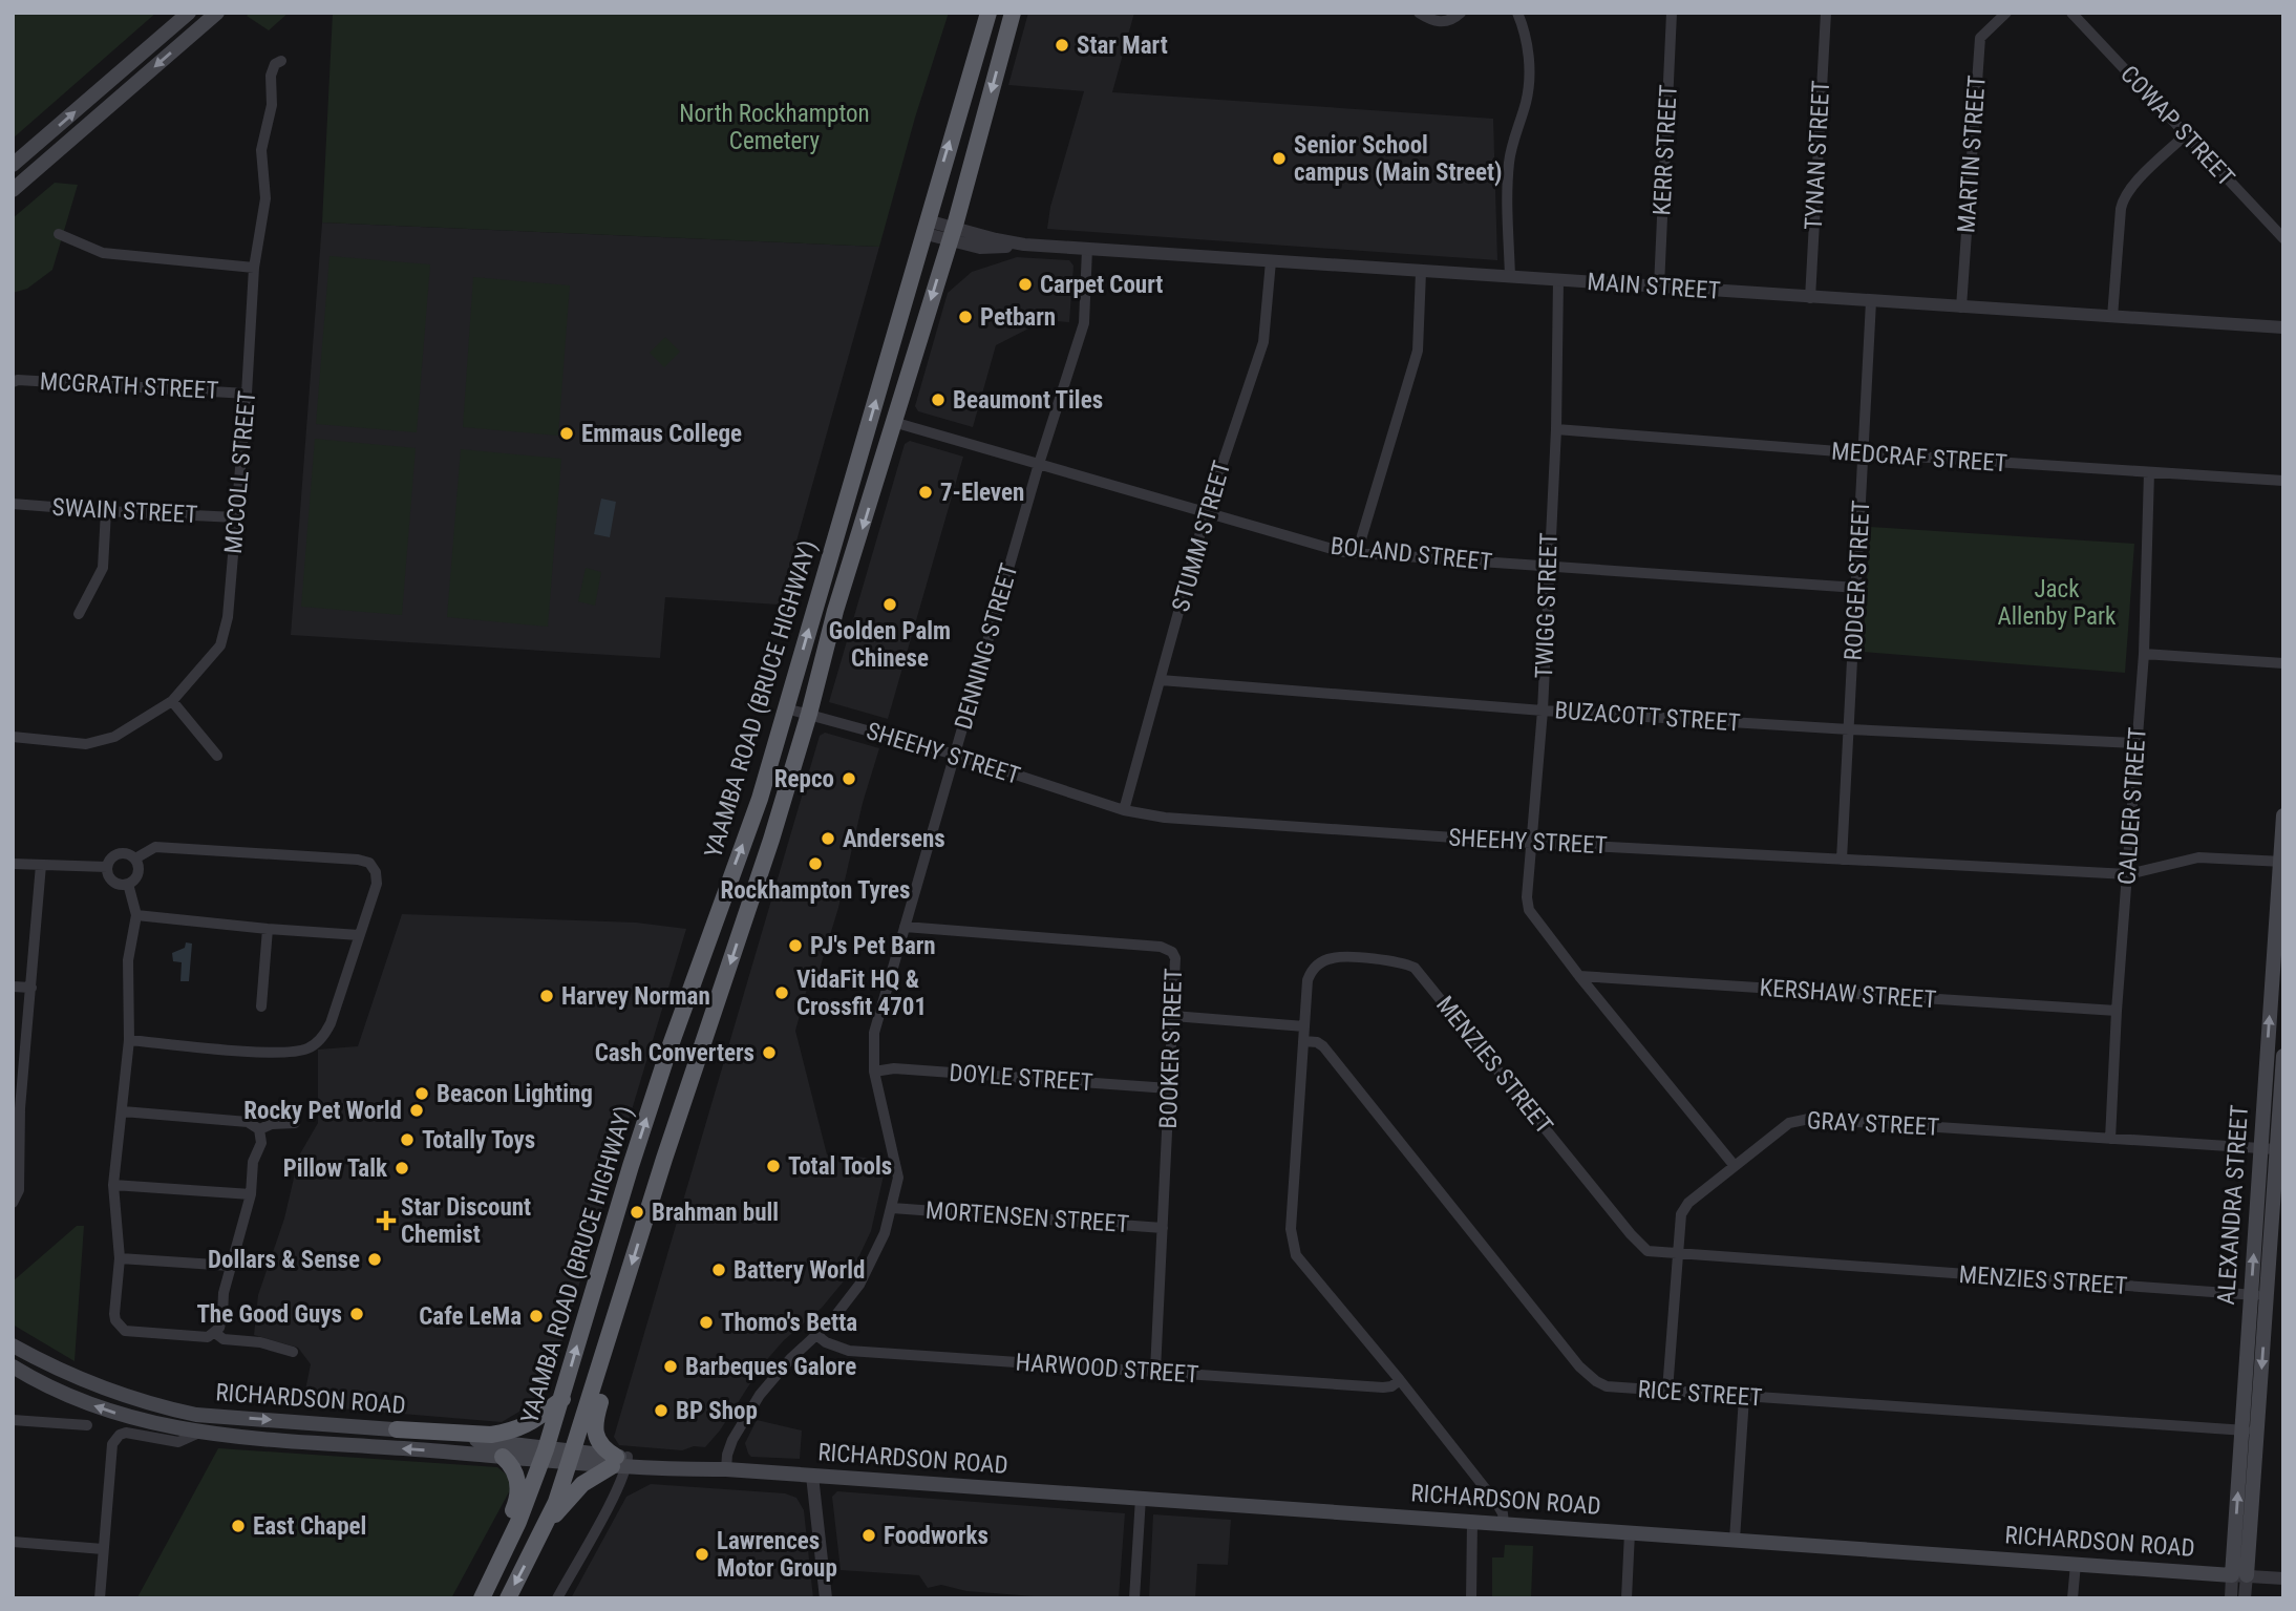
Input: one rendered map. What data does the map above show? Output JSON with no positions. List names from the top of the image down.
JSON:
{
  "streets": {
    "highway": ["YAAMBA ROAD (BRUCE HIGHWAY)"],
    "main road": ["ALEXANDRA STREET", "RICHARDSON ROAD"],
    "street": [
      "COWAP STREET",
      "KERR STREET",
      "MARTIN STREET",
      "TYNAN STREET",
      "MAIN STREET",
      "MCGRATH STREET",
      "MEDCRAF STREET",
      "MCCOLL STREET",
      "SWAIN STREET",
      "STUMM STREET",
      "BOLAND STREET",
      "RODGER STREET",
      "TWIGG STREET",
      "DENNING STREET",
      "BUZACOTT STREET",
      "SHEEHY STREET",
      "CALDER STREET",
      "KERSHAW STREET",
      "BOOKER STREET",
      "MENZIES STREET",
      "DOYLE STREET",
      "GRAY STREET",
      "MORTENSEN STREET",
      "HARWOOD STREET",
      "RICE STREET"
    ]
  },
  "crossings": [
    ["KERR STREET", "MAIN STREET"],
    ["MARTIN STREET", "MAIN STREET"],
    ["TYNAN STREET", "MAIN STREET"],
    ["MAIN STREET", "STUMM STREET"],
    ["MAIN STREET", "RODGER STREET"],
    ["MAIN STREET", "TWIGG STREET"],
    ["MAIN STREET", "DENNING STREET"],
    ["MAIN STREET", "YAAMBA ROAD (BRUCE HIGHWAY)"],
    ["MCGRATH STREET", "MCCOLL STREET"],
    ["MEDCRAF STREET", "RODGER STREET"],
    ["MEDCRAF STREET", "TWIGG STREET"],
    ["MEDCRAF STREET", "CALDER STREET"],
    ["MCCOLL STREET", "SWAIN STREET"],
    ["STUMM STREET", "BOLAND STREET"],
    ["STUMM STREET", "BUZACOTT STREET"],
    ["STUMM STREET", "SHEEHY STREET"],
    ["BOLAND STREET", "RODGER STREET"],
    ["BOLAND STREET", "TWIGG STREET"],
    ["BOLAND STREET", "DENNING STREET"],
    ["BOLAND STREET", "YAAMBA ROAD (BRUCE HIGHWAY)"],
    ["RODGER STREET", "BUZACOTT STREET"],
    ["RODGER STREET", "SHEEHY STREET"],
    ["TWIGG STREET", "BUZACOTT STREET"],
    ["TWIGG STREET", "SHEEHY STREET"],
    ["TWIGG STREET", "KERSHAW STREET"],
    ["TWIGG STREET", "GRAY STREET"],
    ["DENNING STREET", "SHEEHY STREET"],
    ["DENNING STREET", "BOOKER STREET"],
    ["DENNING STREET", "DOYLE STREET"],
    ["DENNING STREET", "MORTENSEN STREET"],
    ["DENNING STREET", "HARWOOD STREET"],
    ["DENNING STREET", "RICHARDSON ROAD"],
    ["YAAMBA ROAD (BRUCE HIGHWAY)", "SHEEHY STREET"],
    ["YAAMBA ROAD (BRUCE HIGHWAY)", "RICHARDSON ROAD"],
    ["BUZACOTT STREET", "CALDER STREET"],
    ["SHEEHY STREET", "CALDER STREET"],
    ["SHEEHY STREET", "ALEXANDRA STREET"],
    ["CALDER STREET", "KERSHAW STREET"],
    ["CALDER STREET", "GRAY STREET"],
    ["BOOKER STREET", "DOYLE STREET"],
    ["BOOKER STREET", "MORTENSEN STREET"],
    ["BOOKER STREET", "HARWOOD STREET"],
    ["MENZIES STREET", "GRAY STREET"],
    ["MENZIES STREET", "ALEXANDRA STREET"],
    ["MENZIES STREET", "HARWOOD STREET"],
    ["MENZIES STREET", "RICE STREET"],
    ["MENZIES STREET", "RICHARDSON ROAD"],
    ["GRAY STREET", "ALEXANDRA STREET"],
    ["GRAY STREET", "RICE STREET"],
    ["ALEXANDRA STREET", "RICE STREET"],
    ["ALEXANDRA STREET", "RICHARDSON ROAD"]
  ],
  "parks": ["North Rockhampton Cemetery", "Jack Allenby Park"],
  "places": {
    "other": [
      "Star Mart",
      "Senior School campus (Main Street)",
      "Carpet Court",
      "Petbarn",
      "Beaumont Tiles",
      "Emmaus College",
      "7-Eleven",
      "Golden Palm Chinese",
      "Repco",
      "Andersens",
      "Rockhampton Tyres",
      "PJ's Pet Barn",
      "VidaFit HQ & Crossfit 4701",
      "Harvey Norman",
      "Cash Converters",
      "Beacon Lighting",
      "Rocky Pet World",
      "Totally Toys",
      "Total Tools",
      "Pillow Talk",
      "Brahman bull",
      "Dollars & Sense",
      "Battery World",
      "The Good Guys",
      "Cafe LeMa",
      "Thomo's Betta",
      "Barbeques Galore",
      "BP Shop",
      "East Chapel",
      "Foodworks",
      "Lawrences Motor Group"
    ],
    "health": ["Star Discount Chemist"]
  }
}
